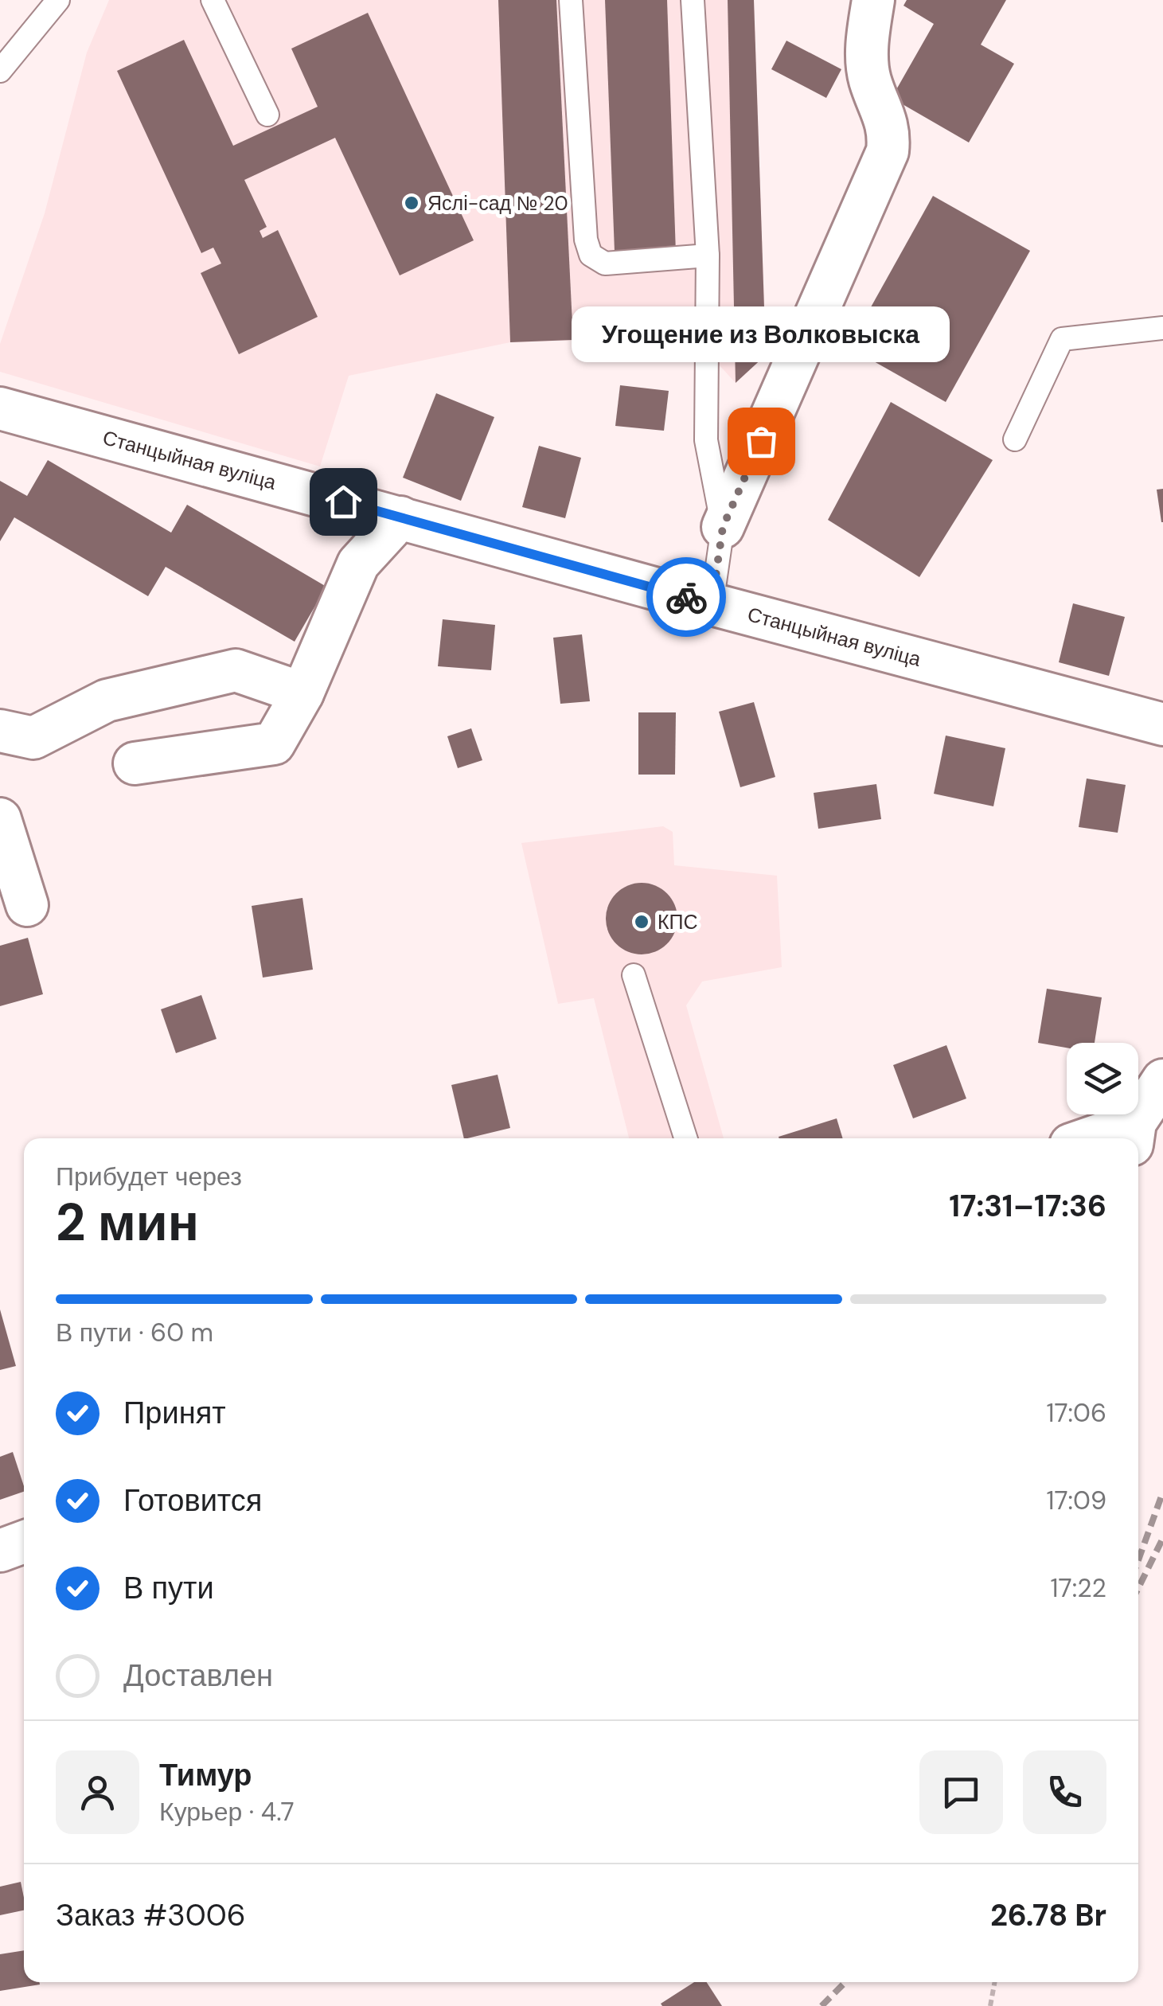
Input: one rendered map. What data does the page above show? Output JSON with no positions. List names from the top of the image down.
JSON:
{
  "streets": {
    "street": ["Станцыйная вуліца"]
  },
  "places": ["Яслі-сад № 20", "Угощение из Волковыска", "КПС"],
  "page": {
    "bubble": "Угощение из Волковыска",
    "heading": ["2 мин", "Прибудет через", "17:31–17:36"],
    "panel": [
      "Тимур",
      "Курьер · 4.7",
      "Заказ #3006",
      "26.78 Br"
    ],
    "bar": "В пути · 60 m",
    "list": [
      ["Принят", "17:06"],
      ["Готовится", "17:09"],
      ["В пути", "17:22"],
      "Доставлен"
    ]
  }
}
